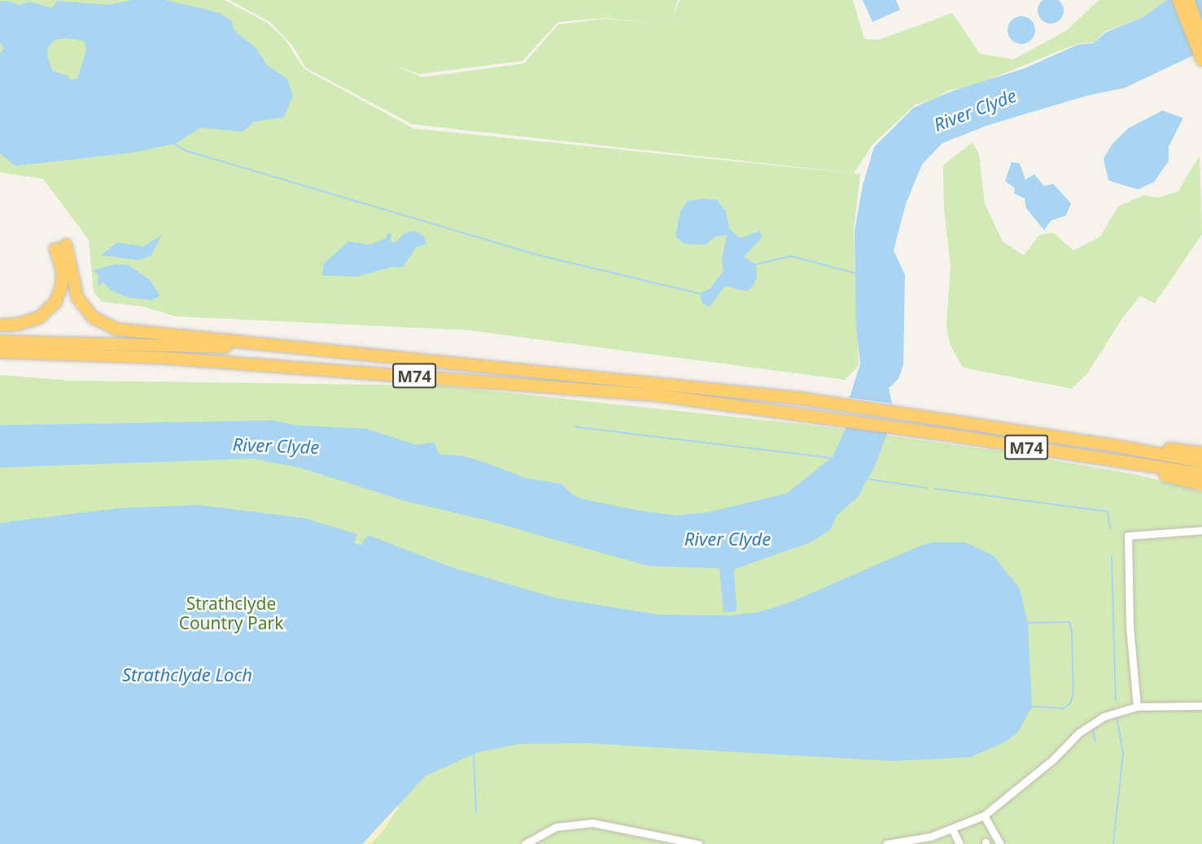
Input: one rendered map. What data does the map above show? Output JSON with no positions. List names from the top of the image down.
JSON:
{
  "streets": {
    "highway": ["M74"]
  },
  "water": ["River Clyde", "Strathclyde Loch"],
  "parks": ["Strathclyde Country Park"]
}
